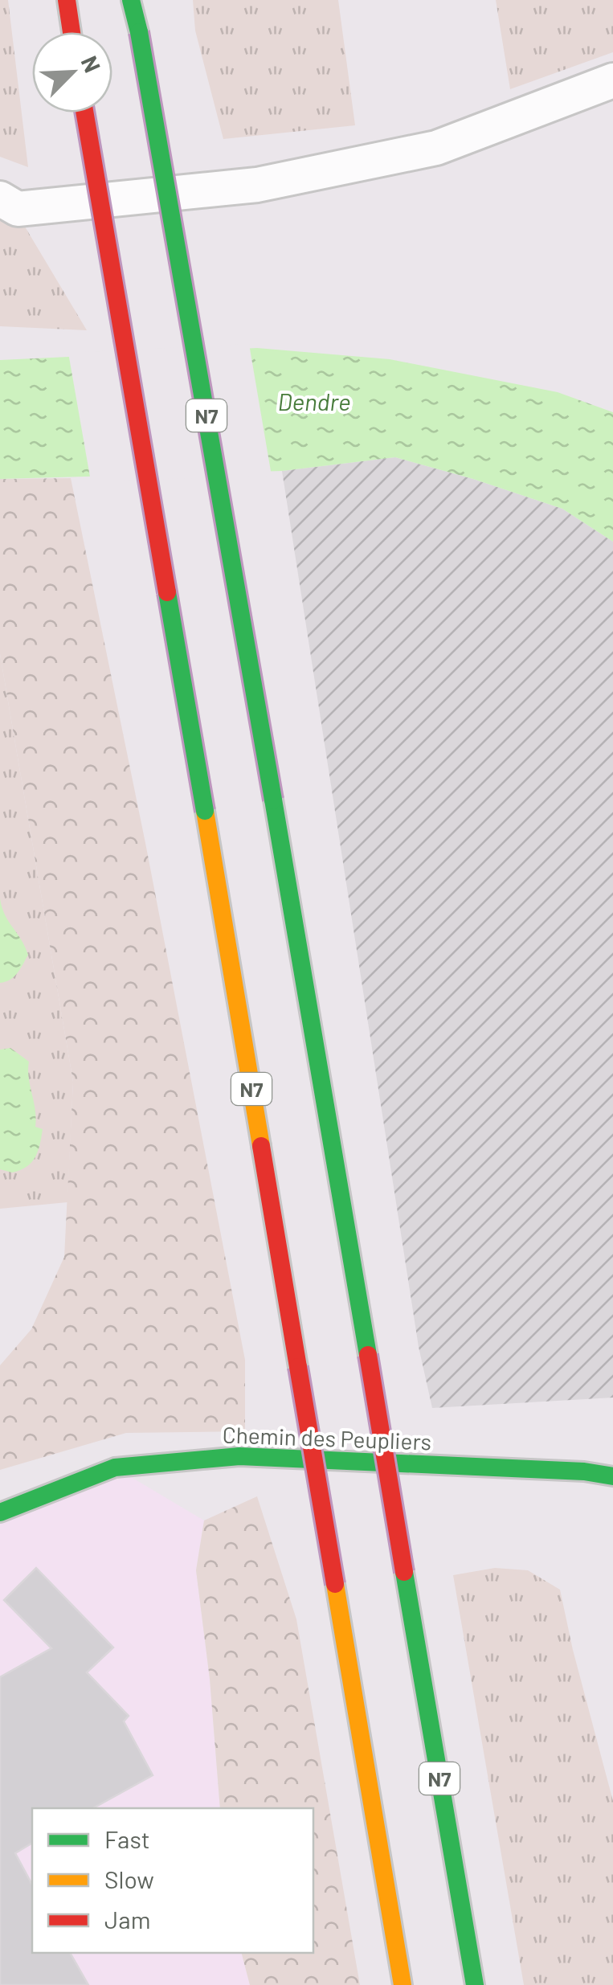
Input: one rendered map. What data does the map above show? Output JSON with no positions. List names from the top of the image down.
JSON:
{
  "streets": {
    "main road": ["N7", "Chemin des Peupliers"]
  },
  "water": ["Dendre"],
  "legend": ["Fast", "Slow", "Jam"],
  "north": "top right"
}
